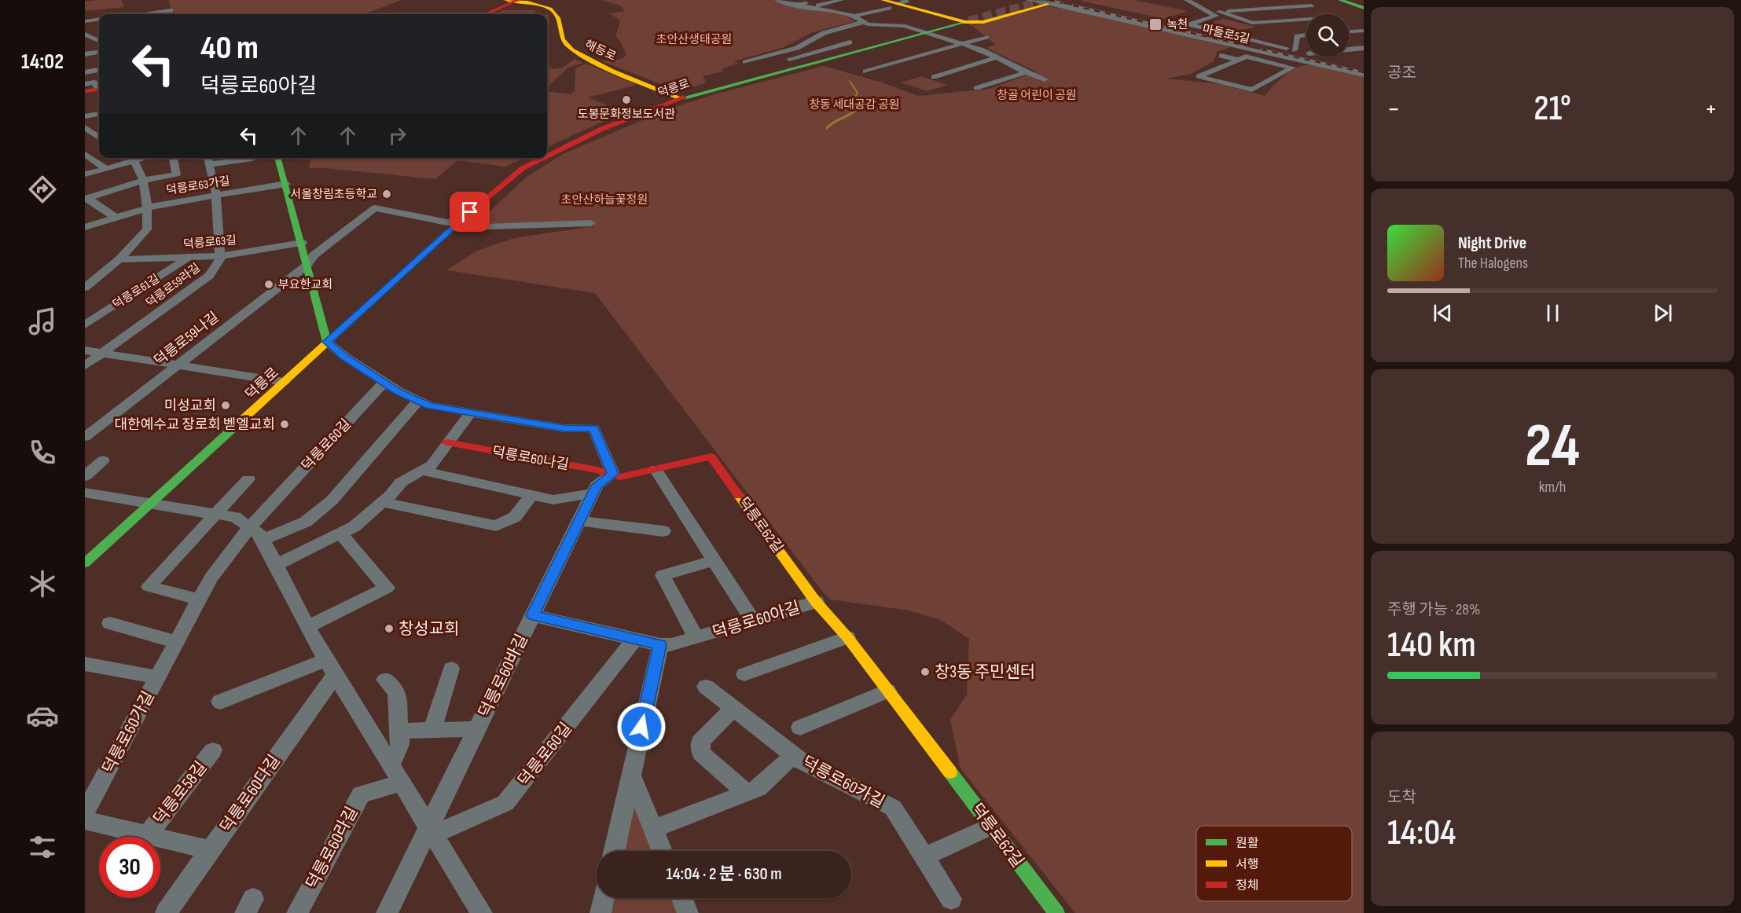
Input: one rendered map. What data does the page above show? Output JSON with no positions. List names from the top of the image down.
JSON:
{
  "streets": {
    "main road": [
      "해등로",
      "덕릉로",
      "덕릉로60나길",
      "덕릉로62길"
    ],
    "street": [
      "마들로5길",
      "덕릉로63가길",
      "덕릉로63길",
      "덕릉로59라길",
      "덕릉로61길",
      "덕릉로59나길",
      "덕릉로60길",
      "덕릉로60아길",
      "덕릉로60바길",
      "덕릉로60가길",
      "덕릉로60카길",
      "덕릉로58길",
      "덕릉로60다길",
      "덕릉로60라길"
    ]
  },
  "crossings": [
    ["해등로", "덕릉로"],
    ["덕릉로63길", "덕릉로59라길"],
    ["덕릉로63길", "덕릉로61길"],
    ["덕릉로60길", "덕릉로60아길"],
    ["덕릉로60길", "덕릉로60바길"],
    ["덕릉로60길", "덕릉로60가길"],
    ["덕릉로60나길", "덕릉로62길"],
    ["덕릉로60나길", "덕릉로60바길"],
    ["덕릉로62길", "덕릉로60아길"],
    ["덕릉로62길", "덕릉로60바길"],
    ["덕릉로60아길", "덕릉로60바길"],
    ["덕릉로58길", "덕릉로60다길"]
  ],
  "parks": [
    "초안산생태공원",
    "창골 어린이 공원",
    "창동 세대공감 공원",
    "초안산하늘꽃정원"
  ],
  "places": {
    "transit": ["녹천"],
    "other": [
      "도봉문화정보도서관",
      "서울창림초등학교",
      "부요한교회",
      "미성교회",
      "대한예수교 장로회 벧엘교회",
      "창성교회",
      "창3동 주민센터"
    ]
  },
  "legend": ["원활", "서행", "정체"],
  "page": {
    "tabs": "14:02",
    "tile": [
      "공조",
      ["24", "km/h"],
      ["주행 가능 · 28%", "140 km"],
      ["도착", "14:04"]
    ],
    "turn": ["40 m", "덕릉로60아길"],
    "heat": ["−", "21°", "+"],
    "song": ["Night Drive", "The Halogens"],
    "limit": "30",
    "trip": "14:04 · 2 분 · 630 m"
  }
}
